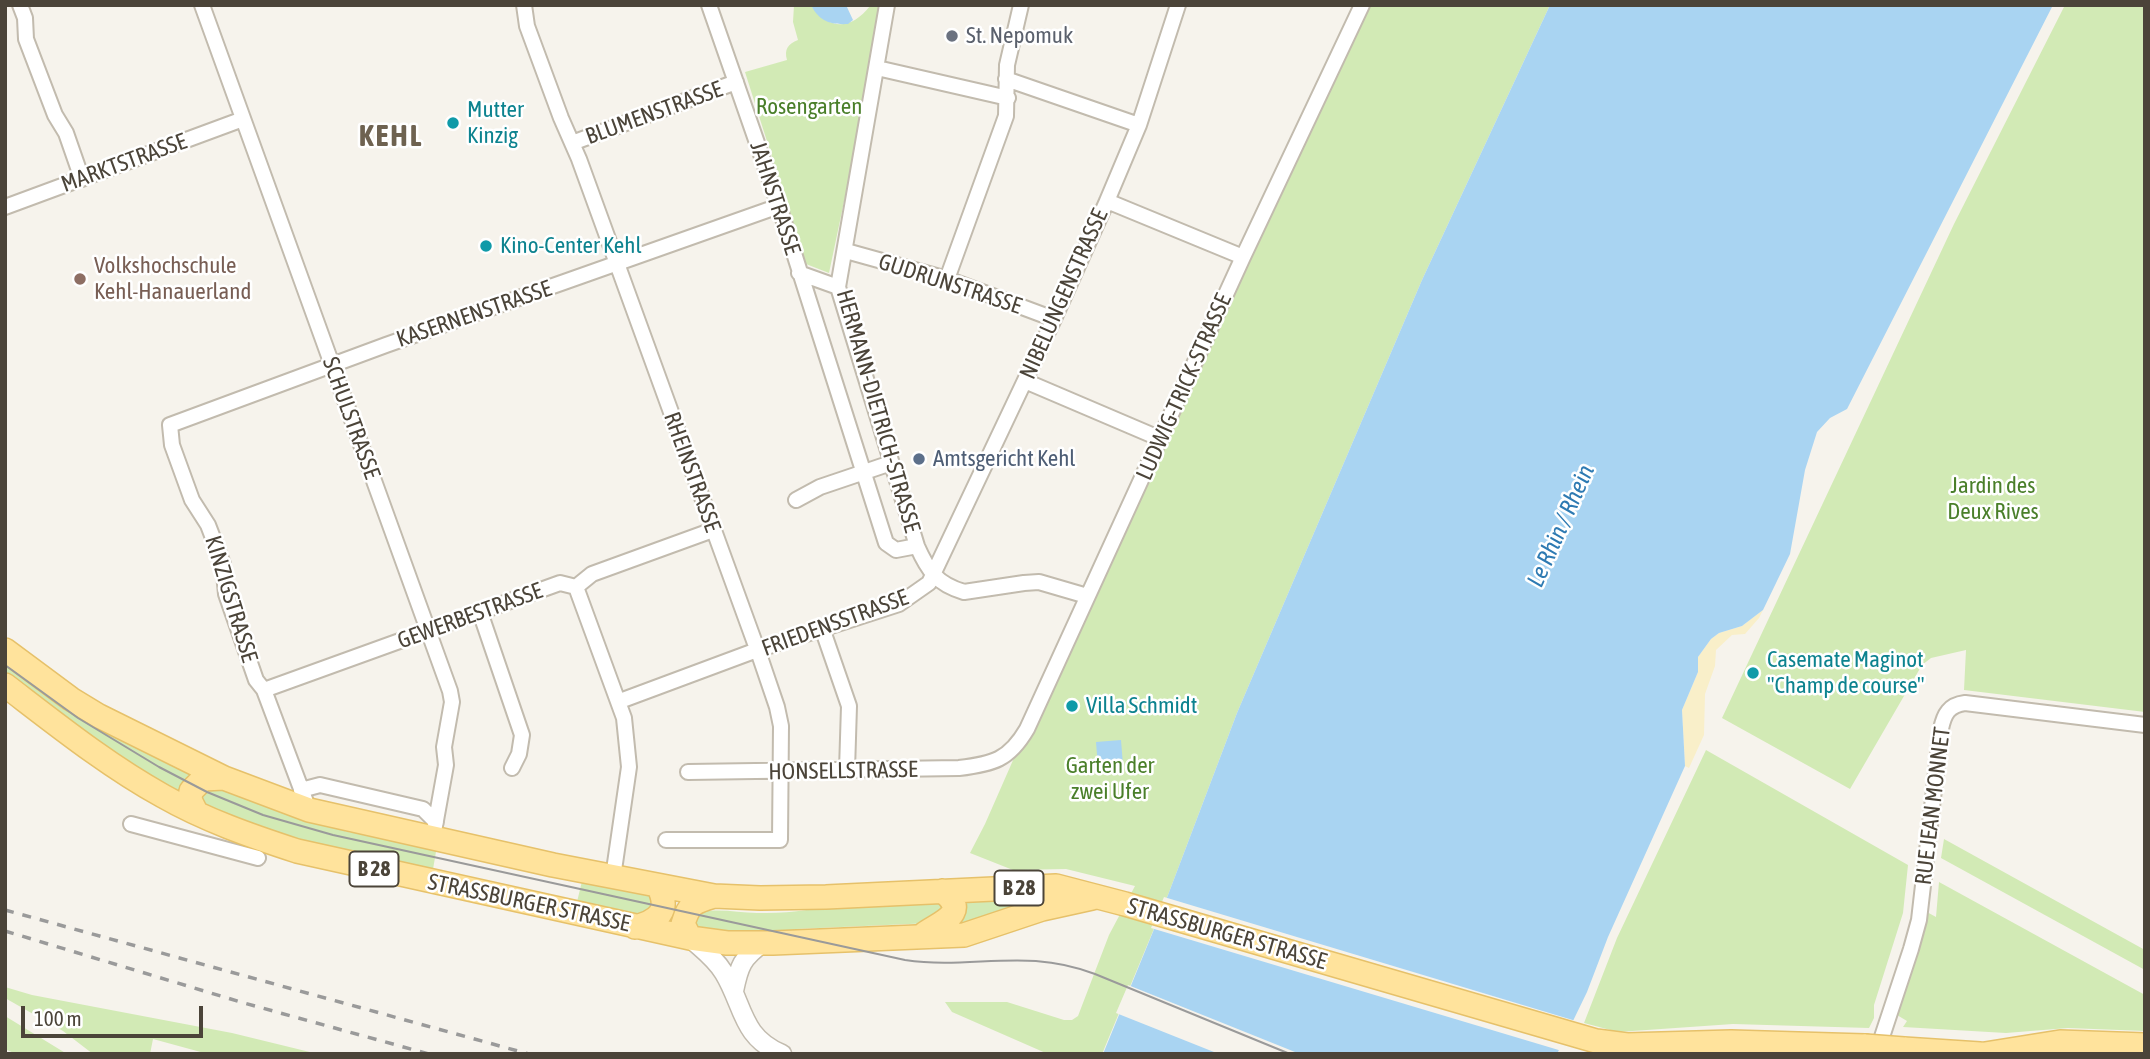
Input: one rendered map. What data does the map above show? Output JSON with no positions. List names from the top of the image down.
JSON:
{
  "streets": {
    "main road": ["B 28", "STRASSBURGER STRASSE"],
    "street": [
      "BLUMENSTRASSE",
      "MARKTSTRASSE",
      "JAHNSTRASSE",
      "GUDRUNSTRASSE",
      "NIBELUNGENSTRASSE",
      "KASERNENSTRASSE",
      "LUDWIG-TRICK-STRASSE",
      "HERMANN-DIETRICH-STRASSE",
      "SCHULSTRASSE",
      "RHEINSTRASSE",
      "KINZIGSTRASSE",
      "GEWERBESTRASSE",
      "FRIEDENSSTRASSE",
      "HONSELLSTRASSE",
      "RUE JEAN MONNET"
    ]
  },
  "crossings": [
    ["BLUMENSTRASSE", "JAHNSTRASSE"],
    ["BLUMENSTRASSE", "RHEINSTRASSE"],
    ["MARKTSTRASSE", "SCHULSTRASSE"],
    ["JAHNSTRASSE", "KASERNENSTRASSE"],
    ["JAHNSTRASSE", "HERMANN-DIETRICH-STRASSE"],
    ["GUDRUNSTRASSE", "NIBELUNGENSTRASSE"],
    ["GUDRUNSTRASSE", "HERMANN-DIETRICH-STRASSE"],
    ["NIBELUNGENSTRASSE", "HERMANN-DIETRICH-STRASSE"],
    ["NIBELUNGENSTRASSE", "FRIEDENSSTRASSE"],
    ["KASERNENSTRASSE", "SCHULSTRASSE"],
    ["KASERNENSTRASSE", "RHEINSTRASSE"],
    ["KASERNENSTRASSE", "KINZIGSTRASSE"],
    ["LUDWIG-TRICK-STRASSE", "FRIEDENSSTRASSE"],
    ["LUDWIG-TRICK-STRASSE", "HONSELLSTRASSE"],
    ["HERMANN-DIETRICH-STRASSE", "FRIEDENSSTRASSE"],
    ["SCHULSTRASSE", "GEWERBESTRASSE"],
    ["SCHULSTRASSE", "STRASSBURGER STRASSE"],
    ["RHEINSTRASSE", "GEWERBESTRASSE"],
    ["RHEINSTRASSE", "FRIEDENSSTRASSE"],
    ["RHEINSTRASSE", "HONSELLSTRASSE"],
    ["KINZIGSTRASSE", "GEWERBESTRASSE"],
    ["KINZIGSTRASSE", "STRASSBURGER STRASSE"],
    ["RUE JEAN MONNET", "STRASSBURGER STRASSE"]
  ],
  "districts": ["KEHL"],
  "water": ["Le Rhin / Rhein"],
  "parks": ["Rosengarten", "Jardin des Deux Rives", "Garten der zwei Ufer"],
  "places": [
    "St. Nepomuk",
    "Mutter Kinzig",
    "Kino-Center Kehl",
    "Volkshochschule Kehl-Hanauerland",
    "Amtsgericht Kehl",
    "Casemate Maginot \"Champ de course\"",
    "Villa Schmidt"
  ],
  "scale_bar": "100 m"
}
